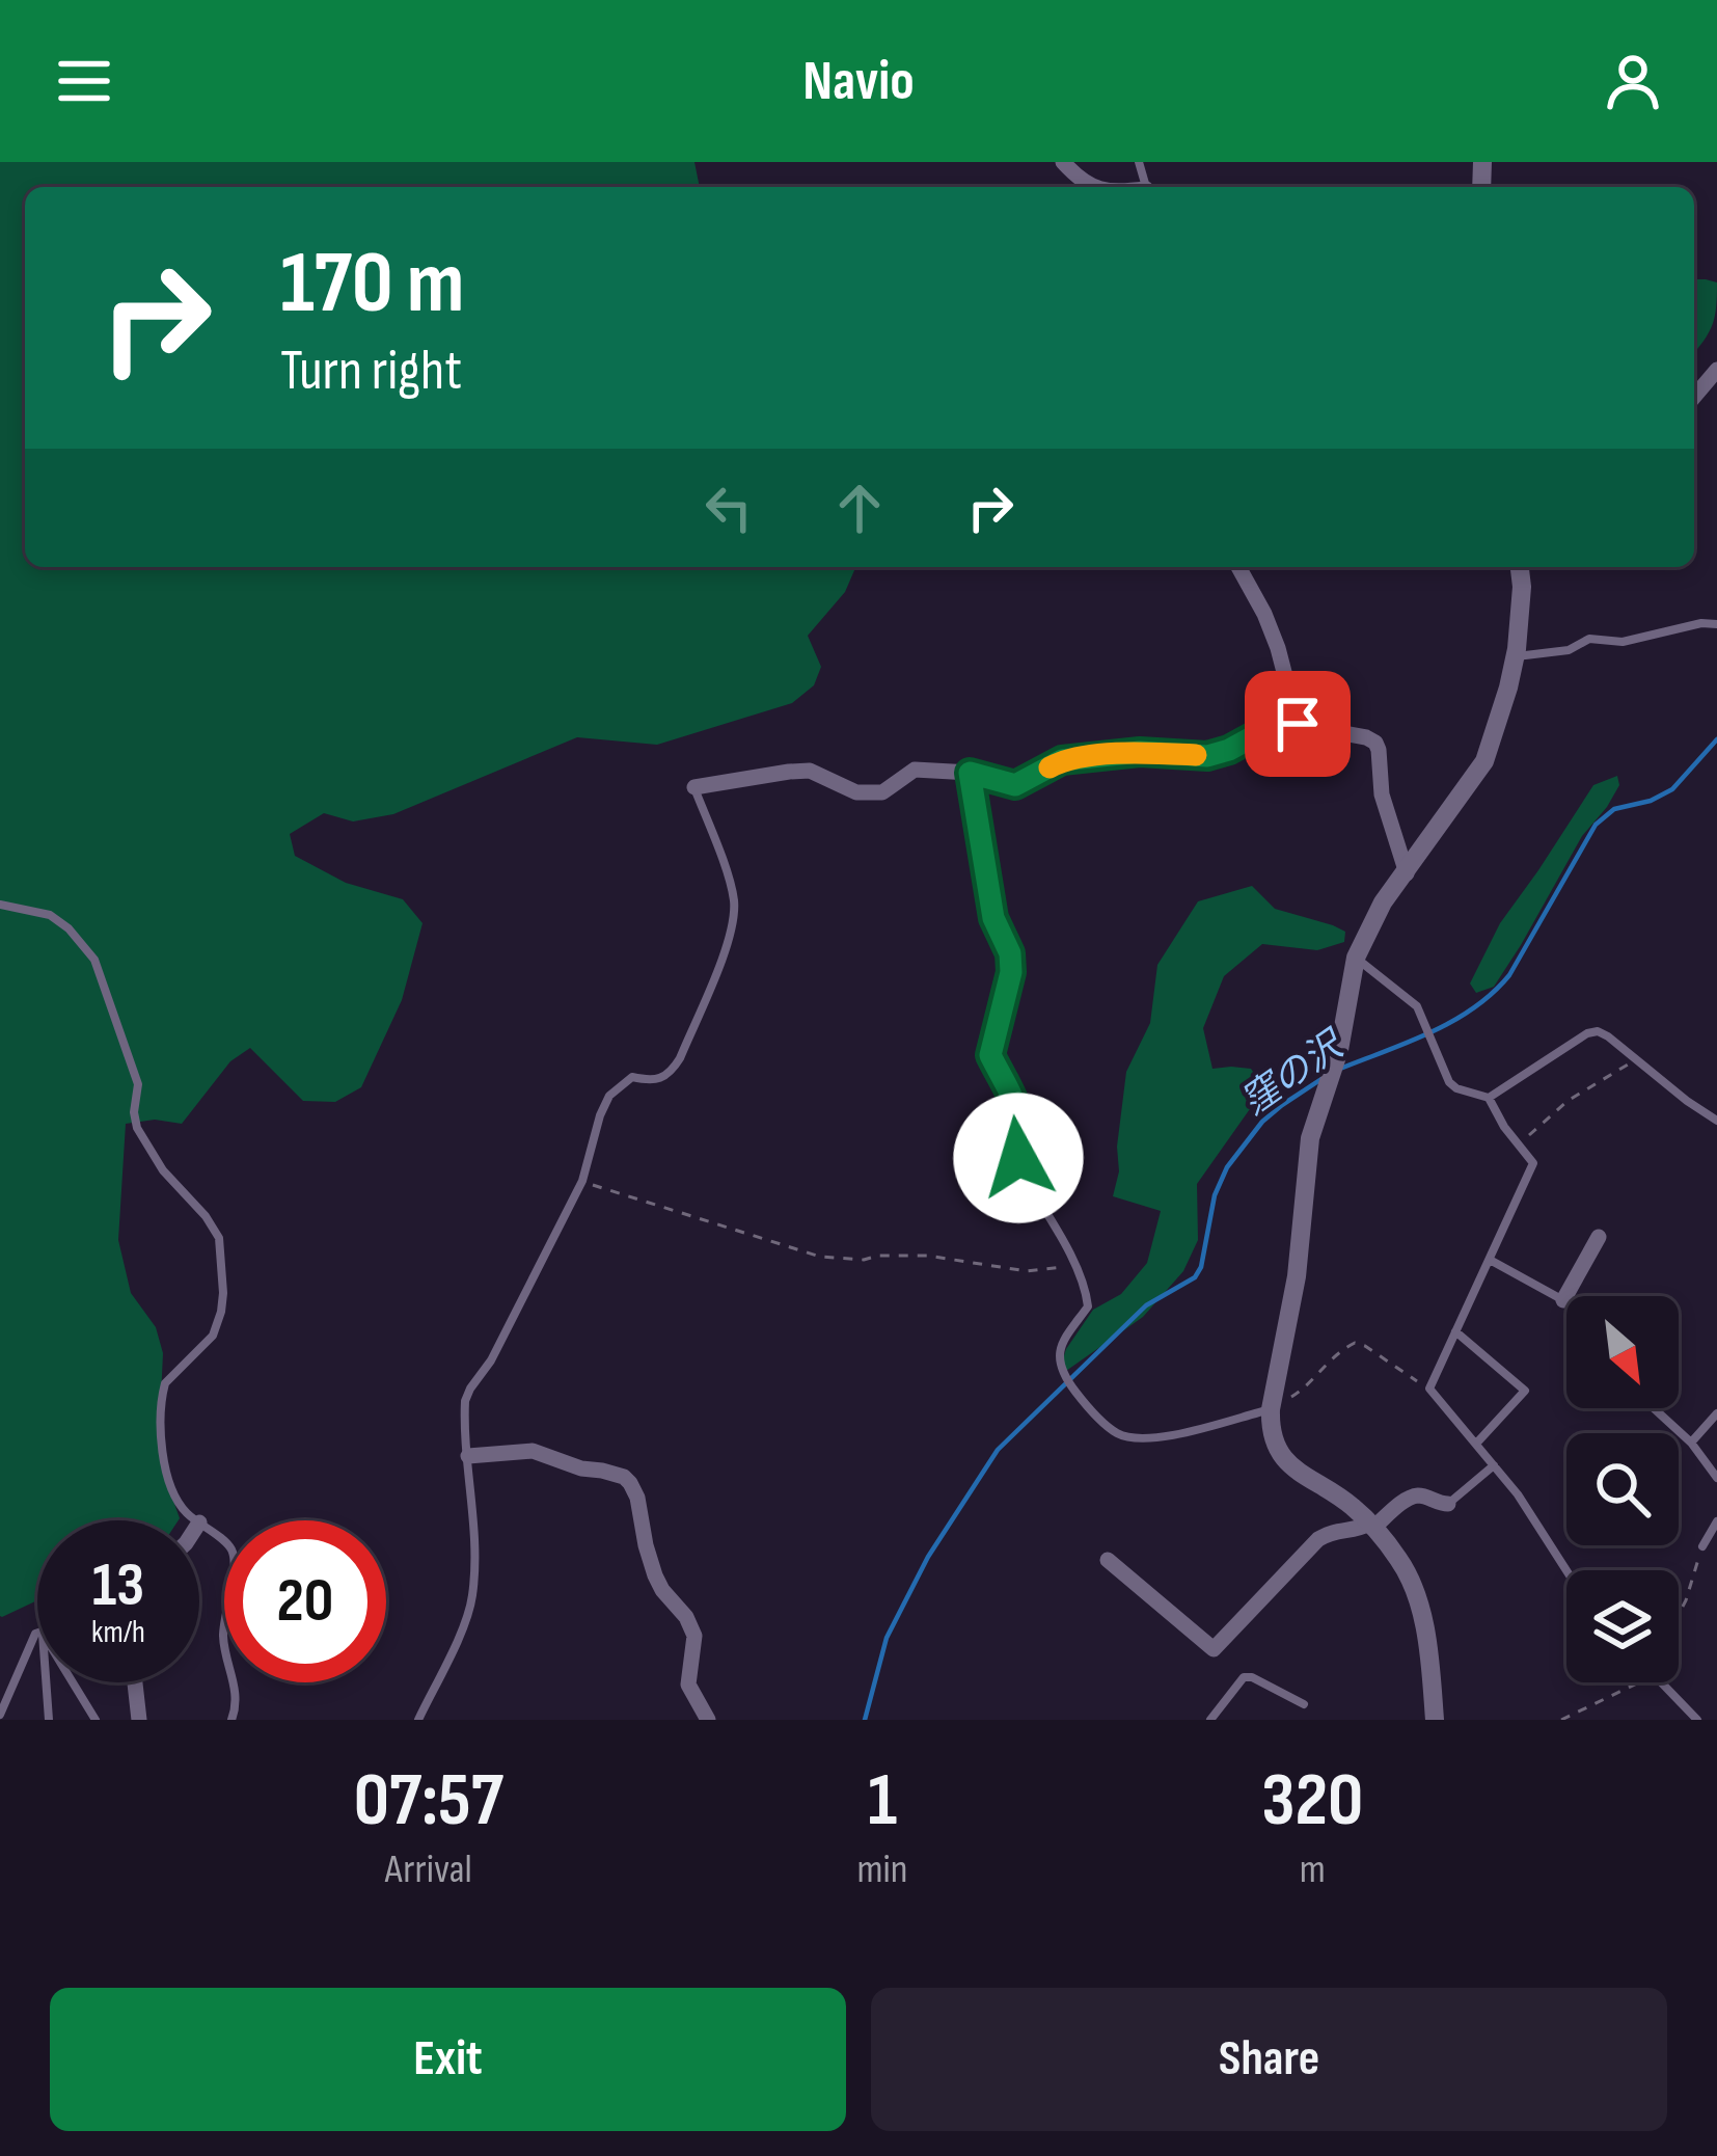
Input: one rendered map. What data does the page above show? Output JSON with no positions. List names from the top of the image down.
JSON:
{
  "water": ["窪の沢"],
  "north": "bottom right",
  "page": {
    "header": "Navio",
    "turn": ["170 m", "Turn right"],
    "speed": "13 km/h",
    "limit": "20",
    "eta": [
      "07:57",
      "Arrival",
      "1",
      "min",
      "320",
      "m"
    ],
    "buttons": ["Exit", "Share"]
  }
}
